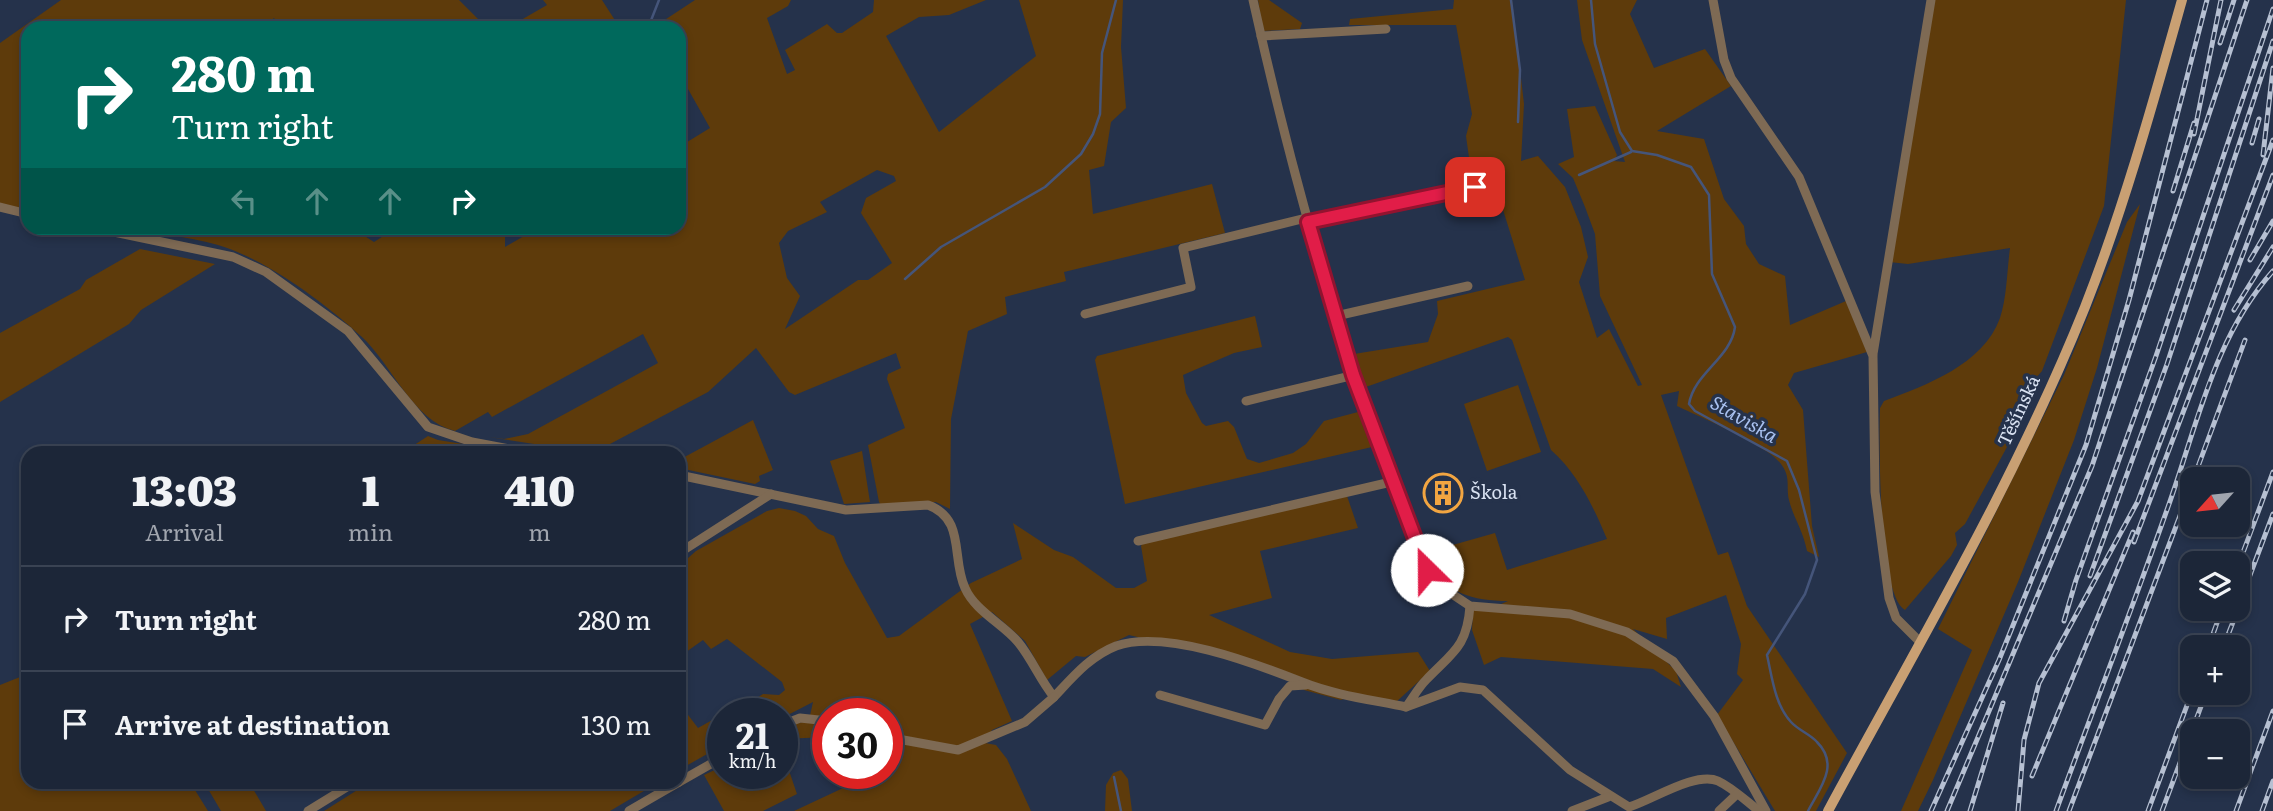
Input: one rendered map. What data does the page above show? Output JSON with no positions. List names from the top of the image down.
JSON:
{
  "streets": {
    "main road": ["Těšínská"]
  },
  "water": ["Staviska"],
  "places": {
    "building": ["Škola"]
  },
  "north": "bottom left",
  "page": {
    "turn": ["280 m", "Turn right"],
    "eta": [
      "13:03",
      "Arrival",
      "1",
      "min",
      "410",
      "m"
    ],
    "map_buttons": ["+", "−"],
    "list": [
      {
        "name": "Turn right",
        "value": "280 m"
      },
      {
        "name": "Arrive at destination",
        "value": "130 m"
      }
    ],
    "speed": "21 km/h",
    "limit": "30"
  }
}
